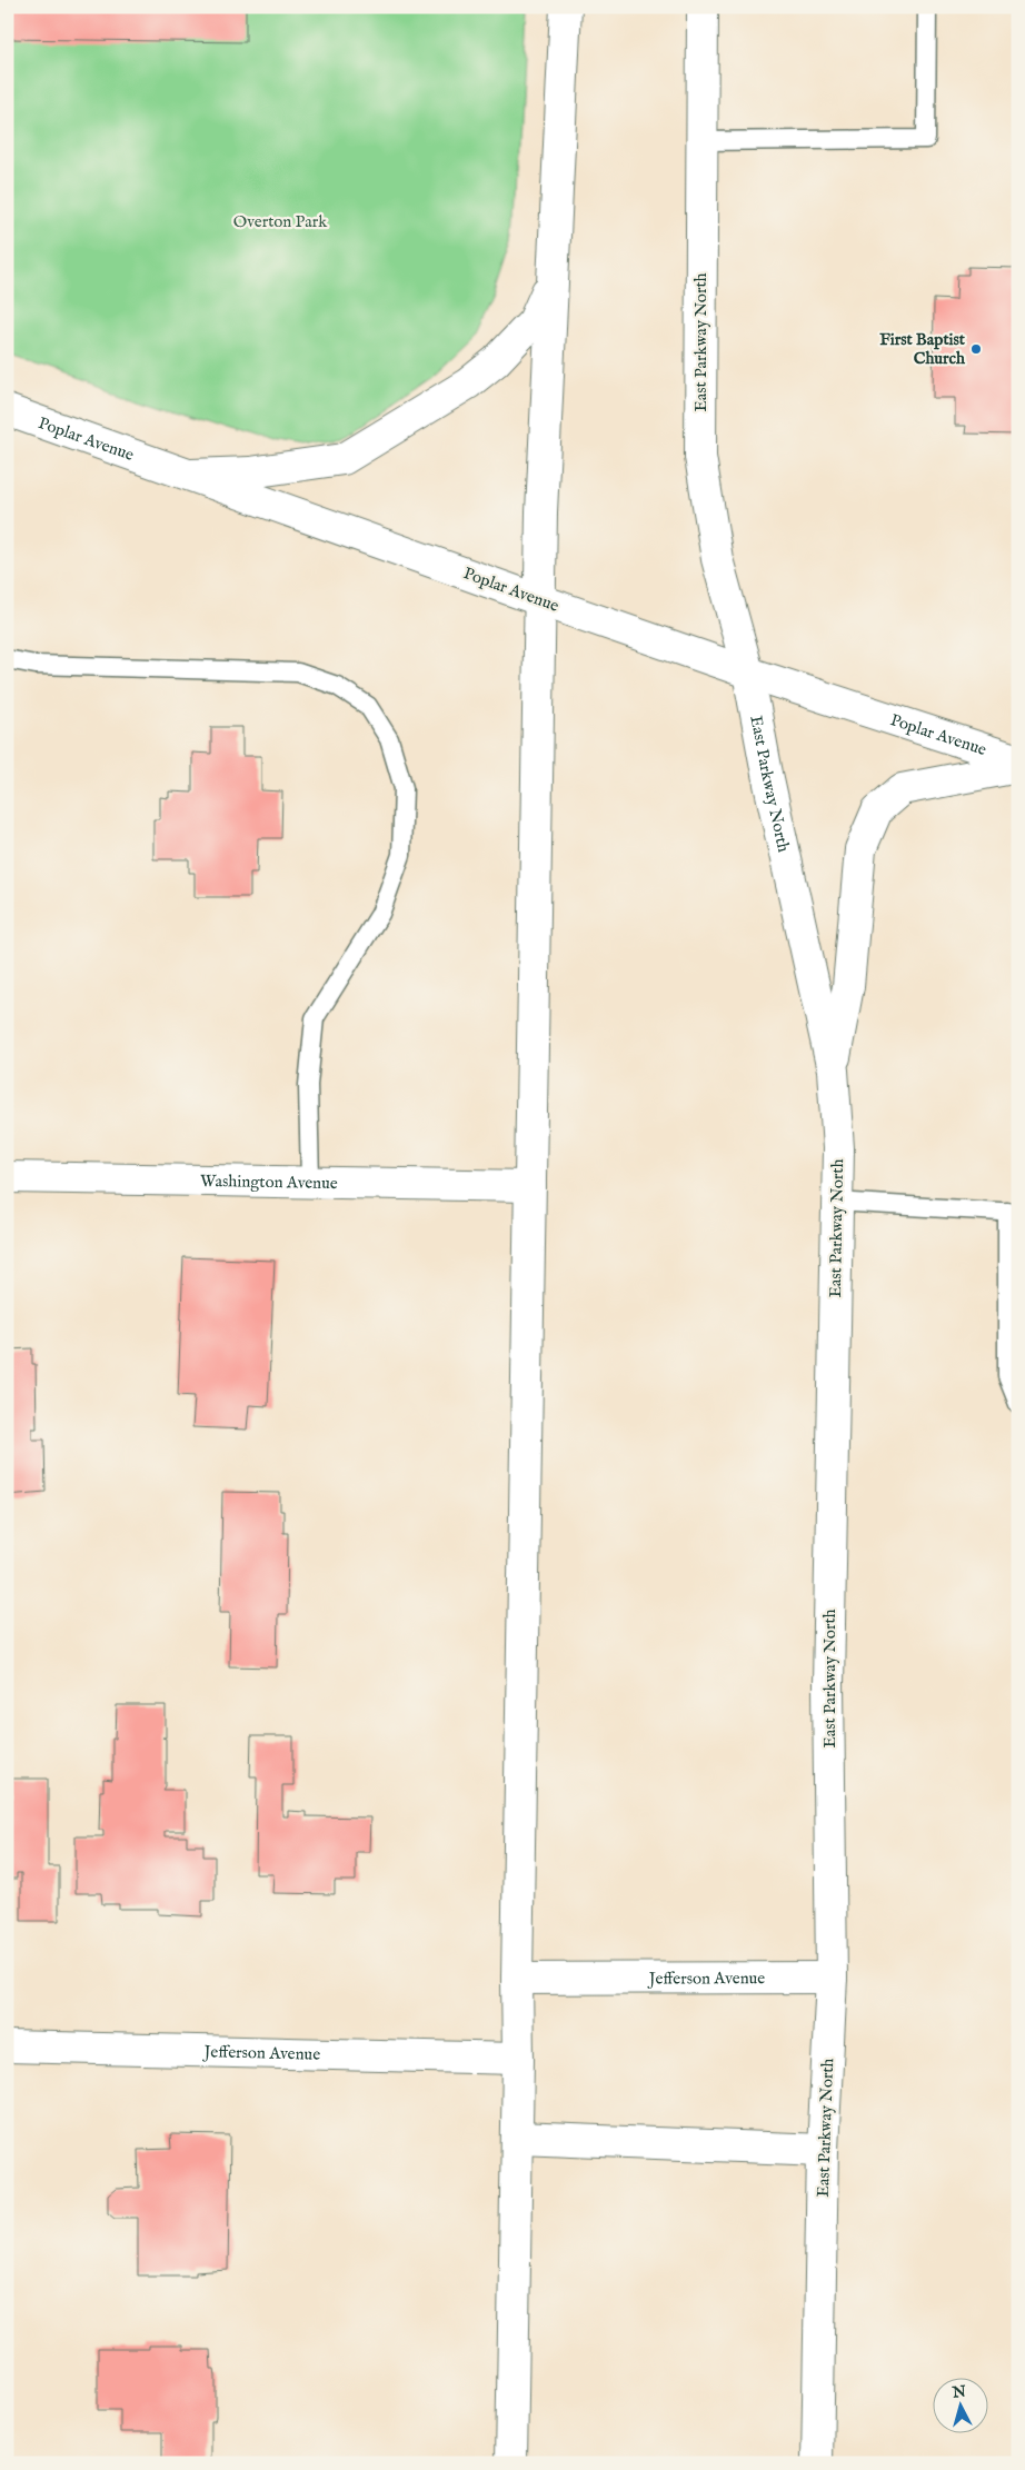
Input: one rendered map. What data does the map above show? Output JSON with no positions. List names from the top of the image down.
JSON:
{
  "streets": {
    "main road": [
      "East Parkway North",
      "Poplar Avenue",
      "Washington Avenue",
      "Jefferson Avenue"
    ]
  },
  "crossings": [
    ["East Parkway North", "Poplar Avenue"],
    ["East Parkway North", "Jefferson Avenue"]
  ],
  "parks": ["Overton Park"],
  "places": ["First Baptist Church"],
  "north": "top"
}
